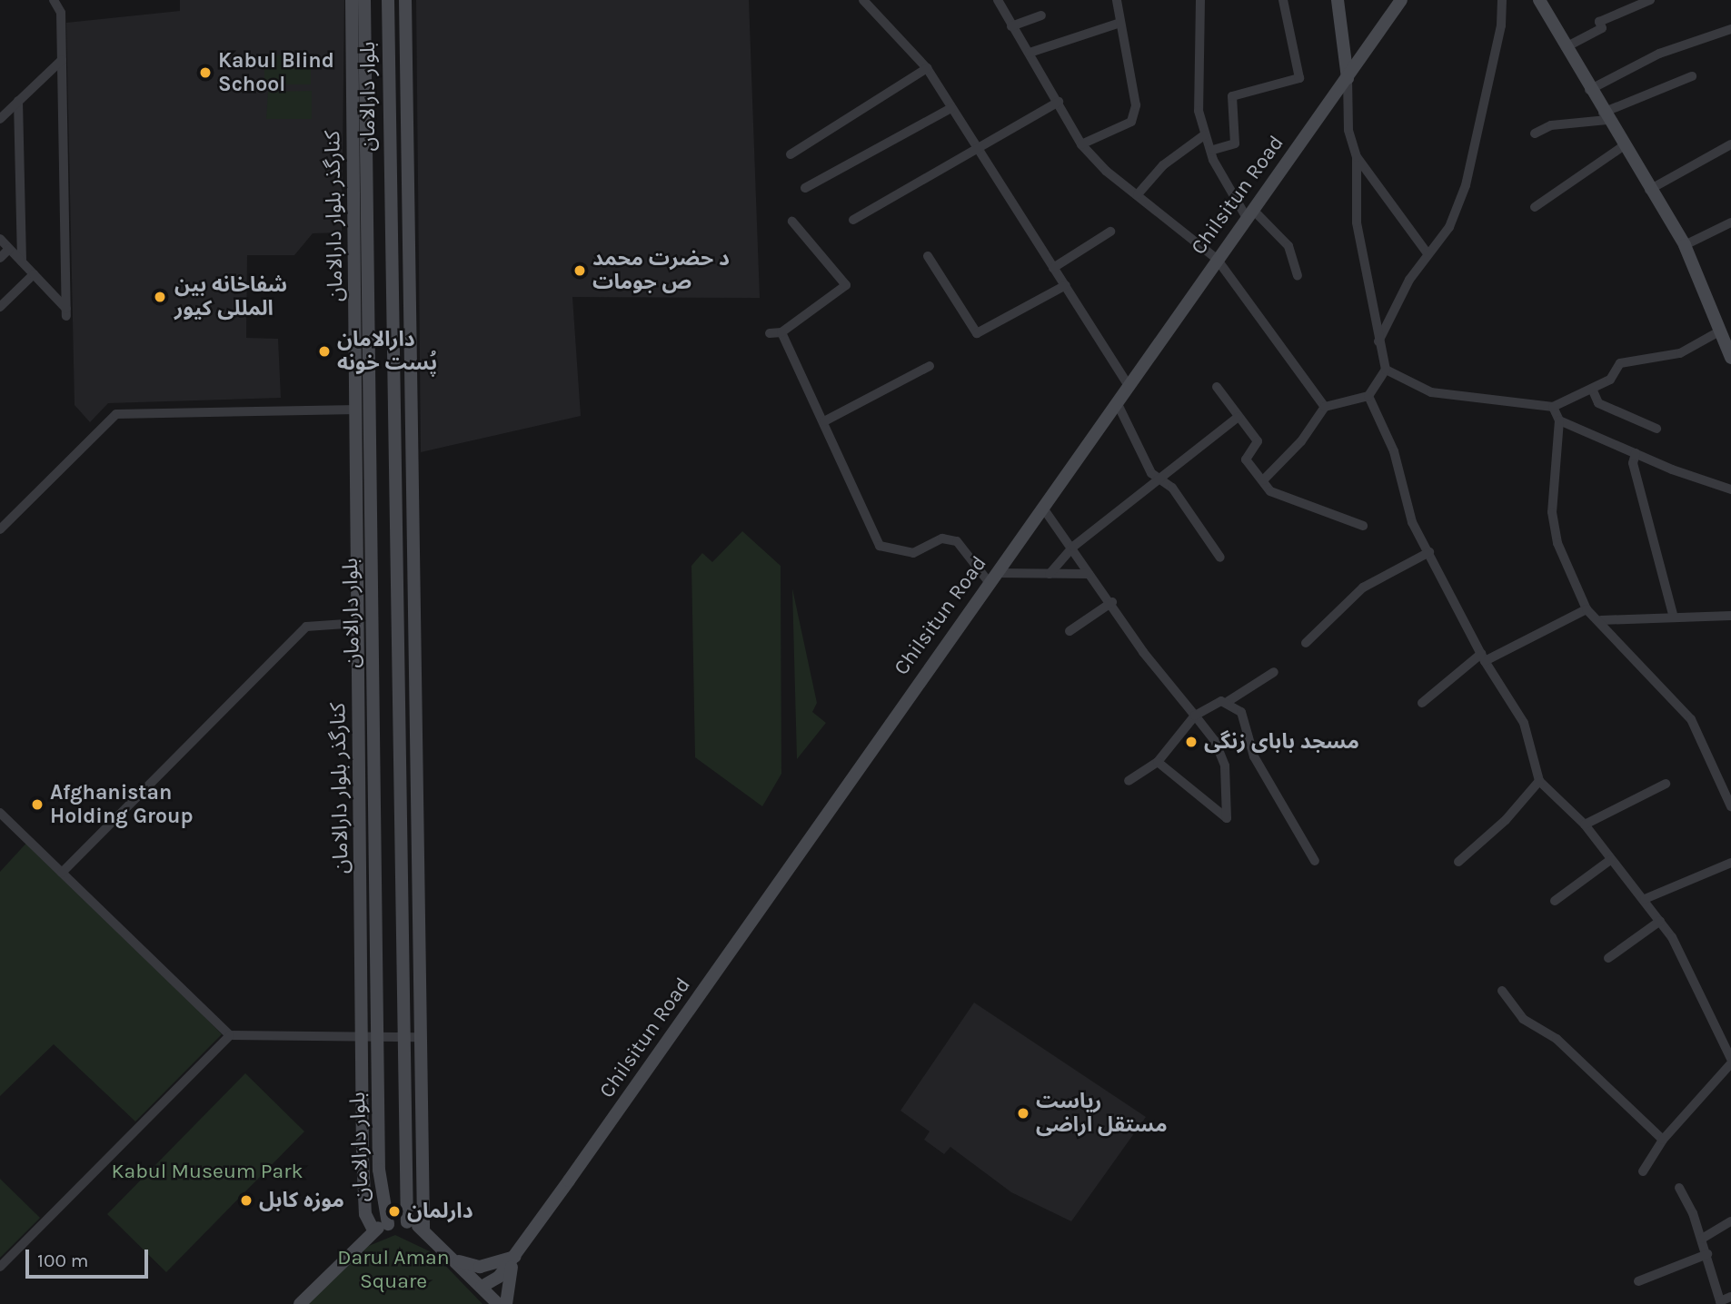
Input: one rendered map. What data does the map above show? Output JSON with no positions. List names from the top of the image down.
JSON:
{
  "streets": {
    "main road": ["بلوار دارالامان", "Chilsitun Road", "کنارگذر بلوار دارالامان"]
  },
  "crossings": [
    ["بلوار دارالامان", "کنارگذر بلوار دارالامان"]
  ],
  "parks": ["Kabul Museum Park", "Darul Aman Square"],
  "places": [
    "Kabul Blind School",
    "د حضرت محمد ص جومات",
    "شفاخانه بین المللی کیور",
    "دارالامان پُست خونه",
    "مسجد بابای زنگی",
    "Afghanistan Holding Group",
    "ریاست مستقل اراضی",
    "موزه کابل",
    "دارلمان"
  ],
  "scale_bar": "100 m"
}
